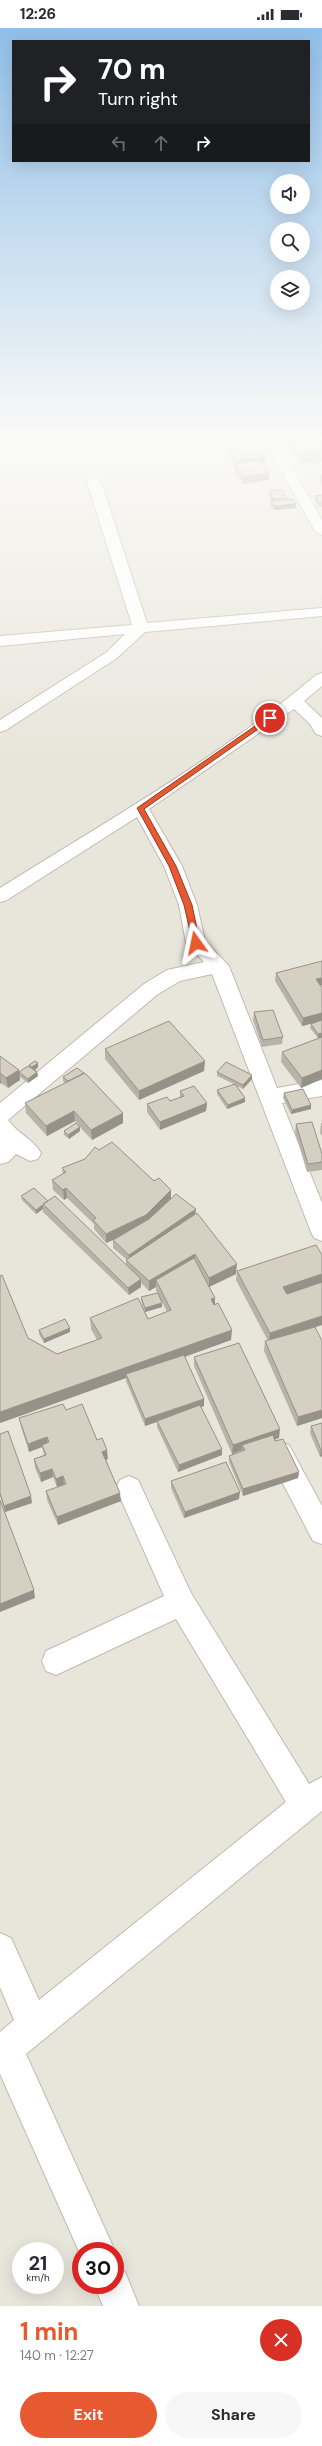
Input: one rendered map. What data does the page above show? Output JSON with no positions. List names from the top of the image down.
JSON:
{
  "page": {
    "status": "12:26",
    "turn": ["70 m", "Turn right"],
    "speed": "21 km/h",
    "limit": "30",
    "heading": ["1 min", "140 m · 12:27"],
    "buttons": ["Exit", "Share"]
  }
}
